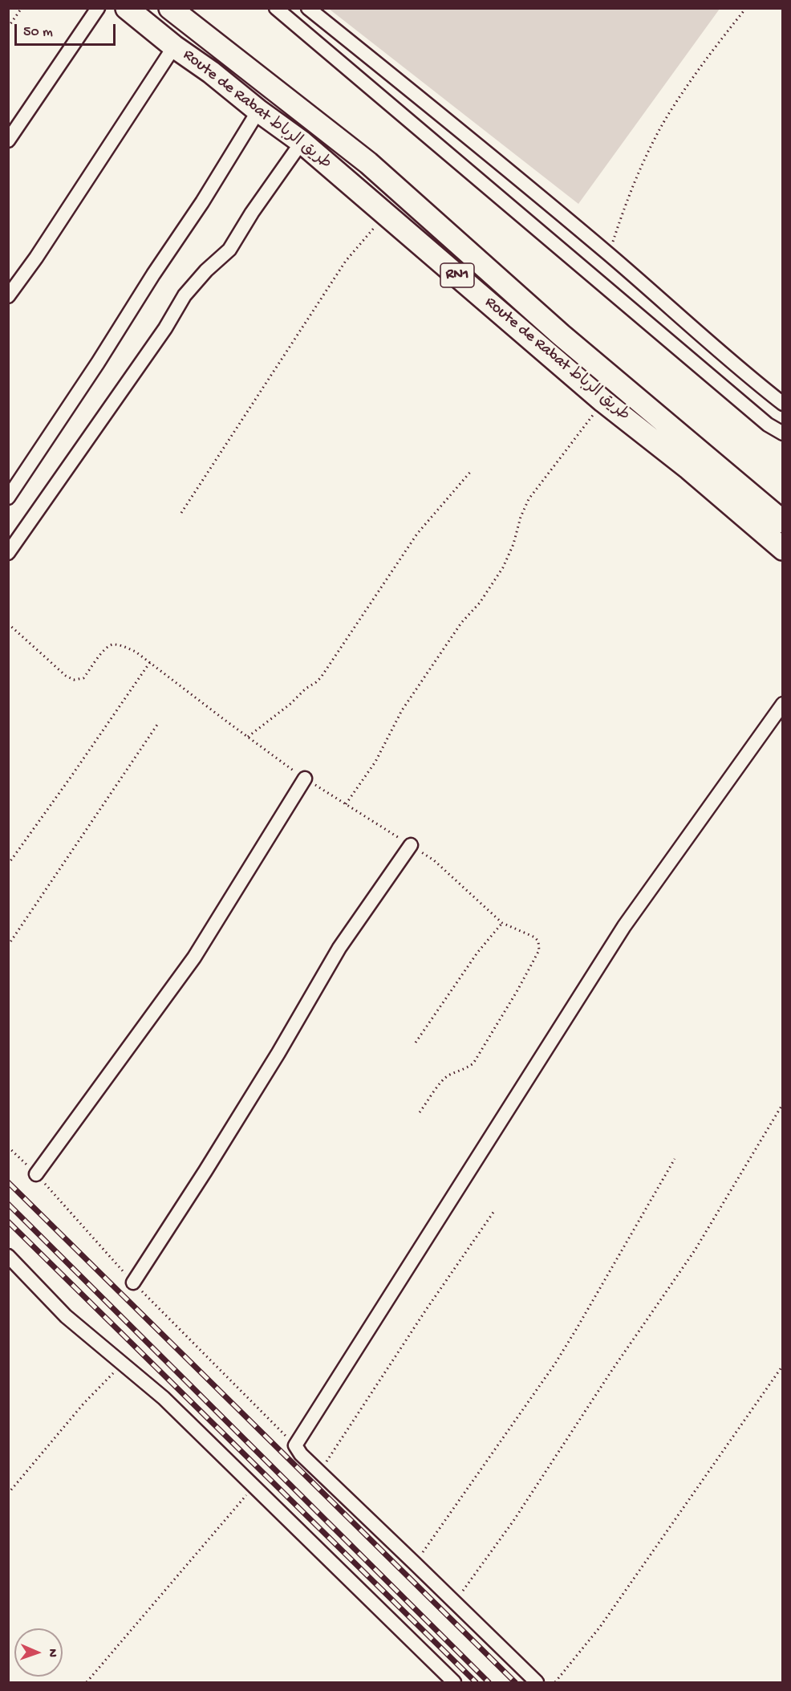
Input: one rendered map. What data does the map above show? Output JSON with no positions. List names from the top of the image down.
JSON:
{
  "streets": {
    "highway": ["Route de Rabat طريق الرباط", "RN1"]
  },
  "scale_bar": "50 m",
  "north": "right"
}
